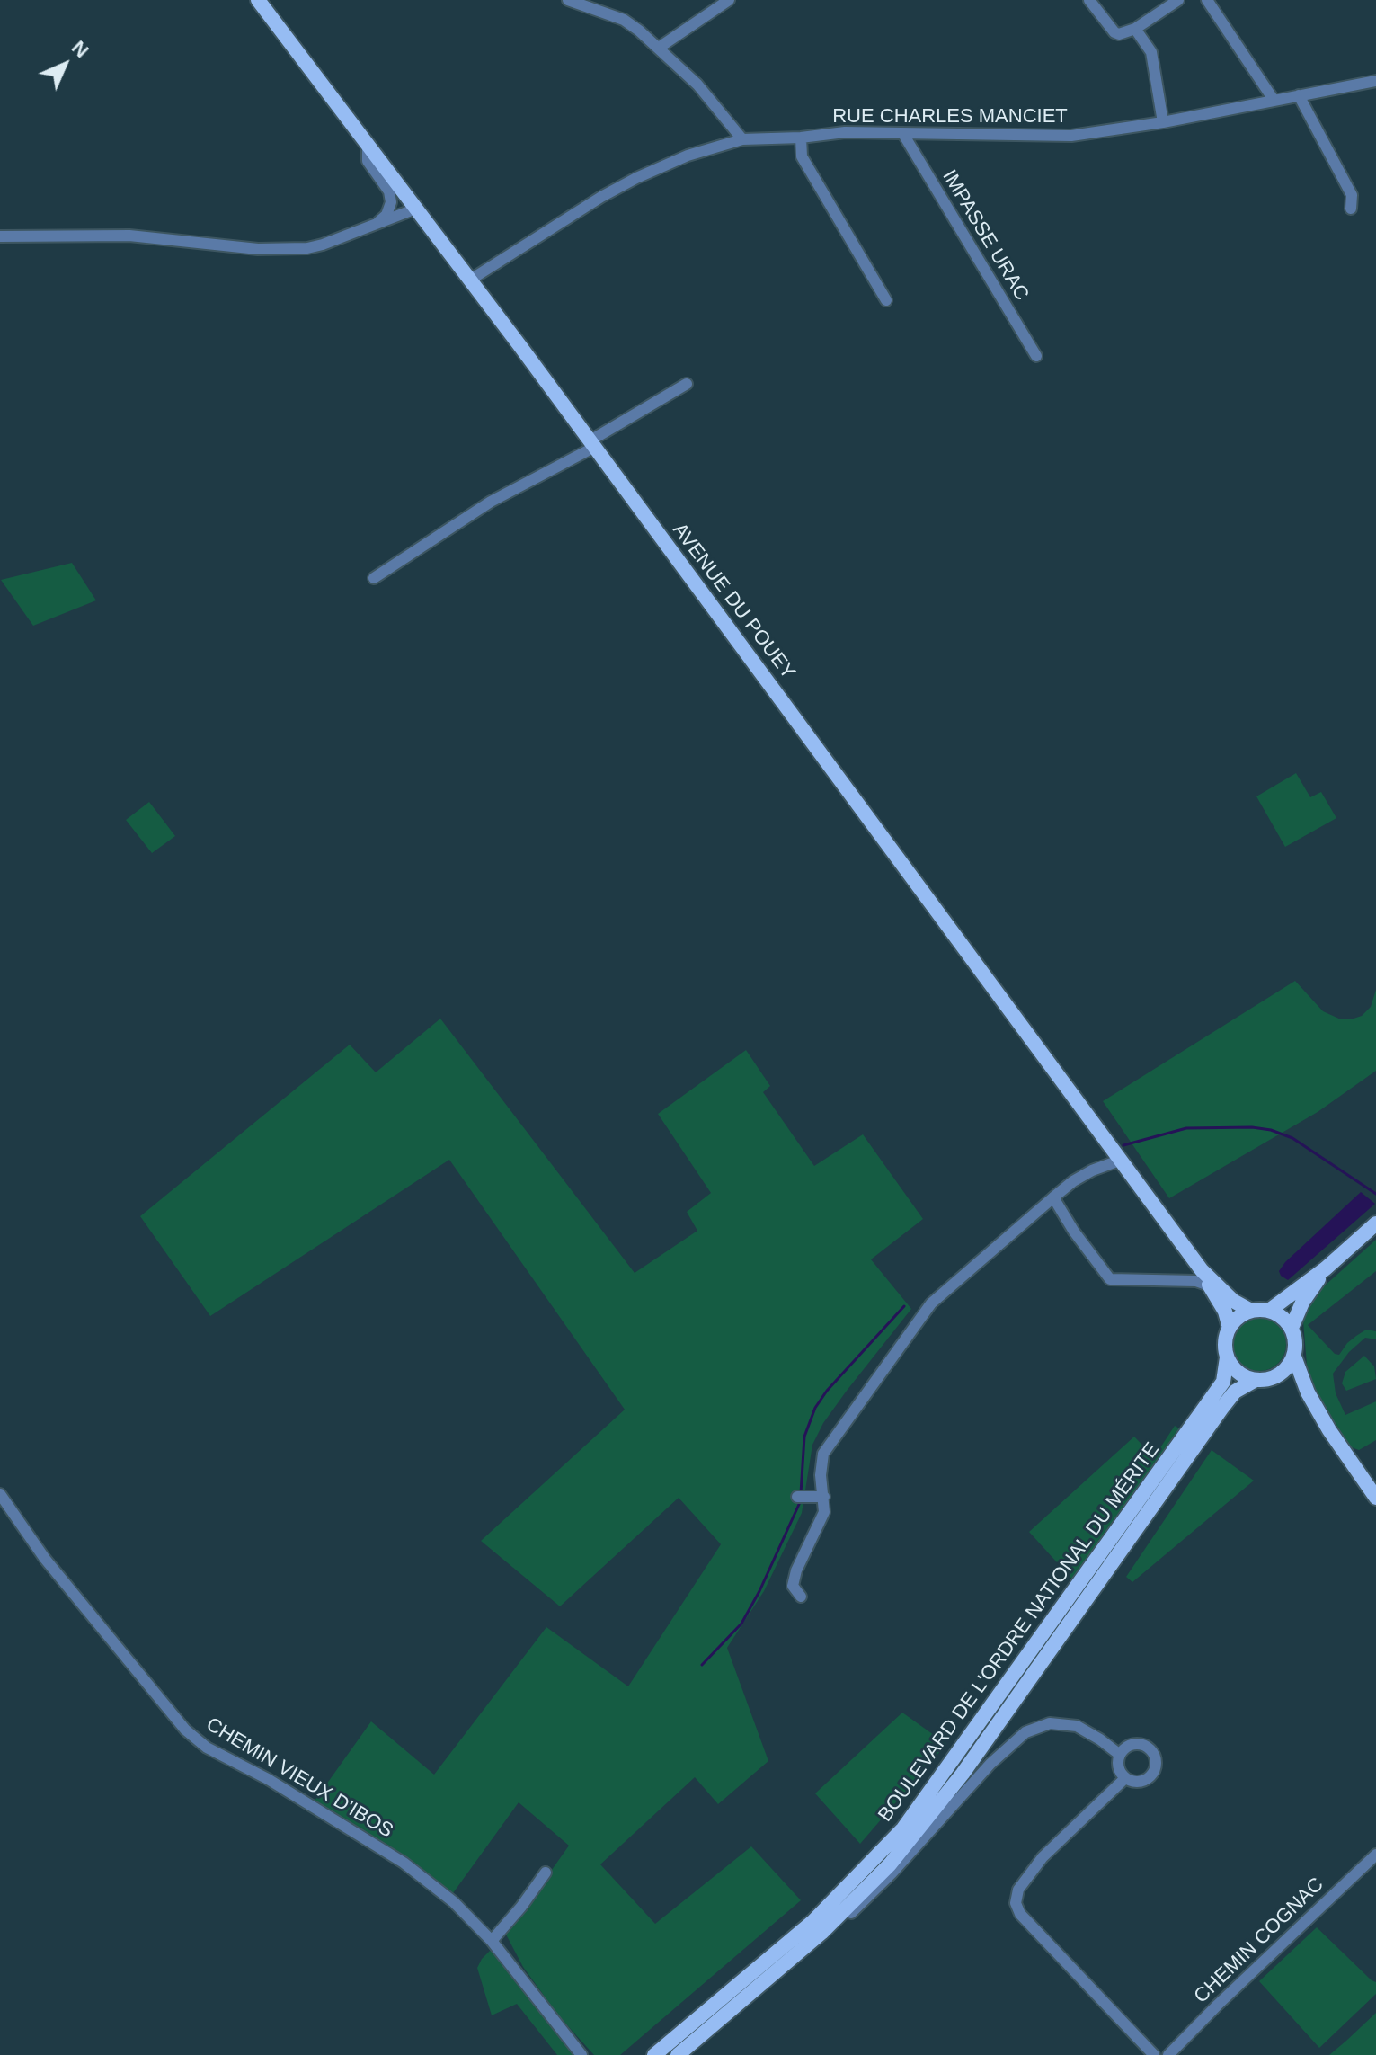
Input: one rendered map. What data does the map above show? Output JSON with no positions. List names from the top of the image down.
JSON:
{
  "streets": {
    "main road": ["AVENUE DU POUEY", "BOULEVARD DE L'ORDRE NATIONAL DU MÉRITE"],
    "street": [
      "RUE CHARLES MANCIET",
      "IMPASSE URAC",
      "CHEMIN VIEUX D'IBOS",
      "CHEMIN COGNAC"
    ]
  },
  "crossings": [
    ["RUE CHARLES MANCIET", "IMPASSE URAC"],
    ["RUE CHARLES MANCIET", "AVENUE DU POUEY"]
  ],
  "north": "top right"
}
